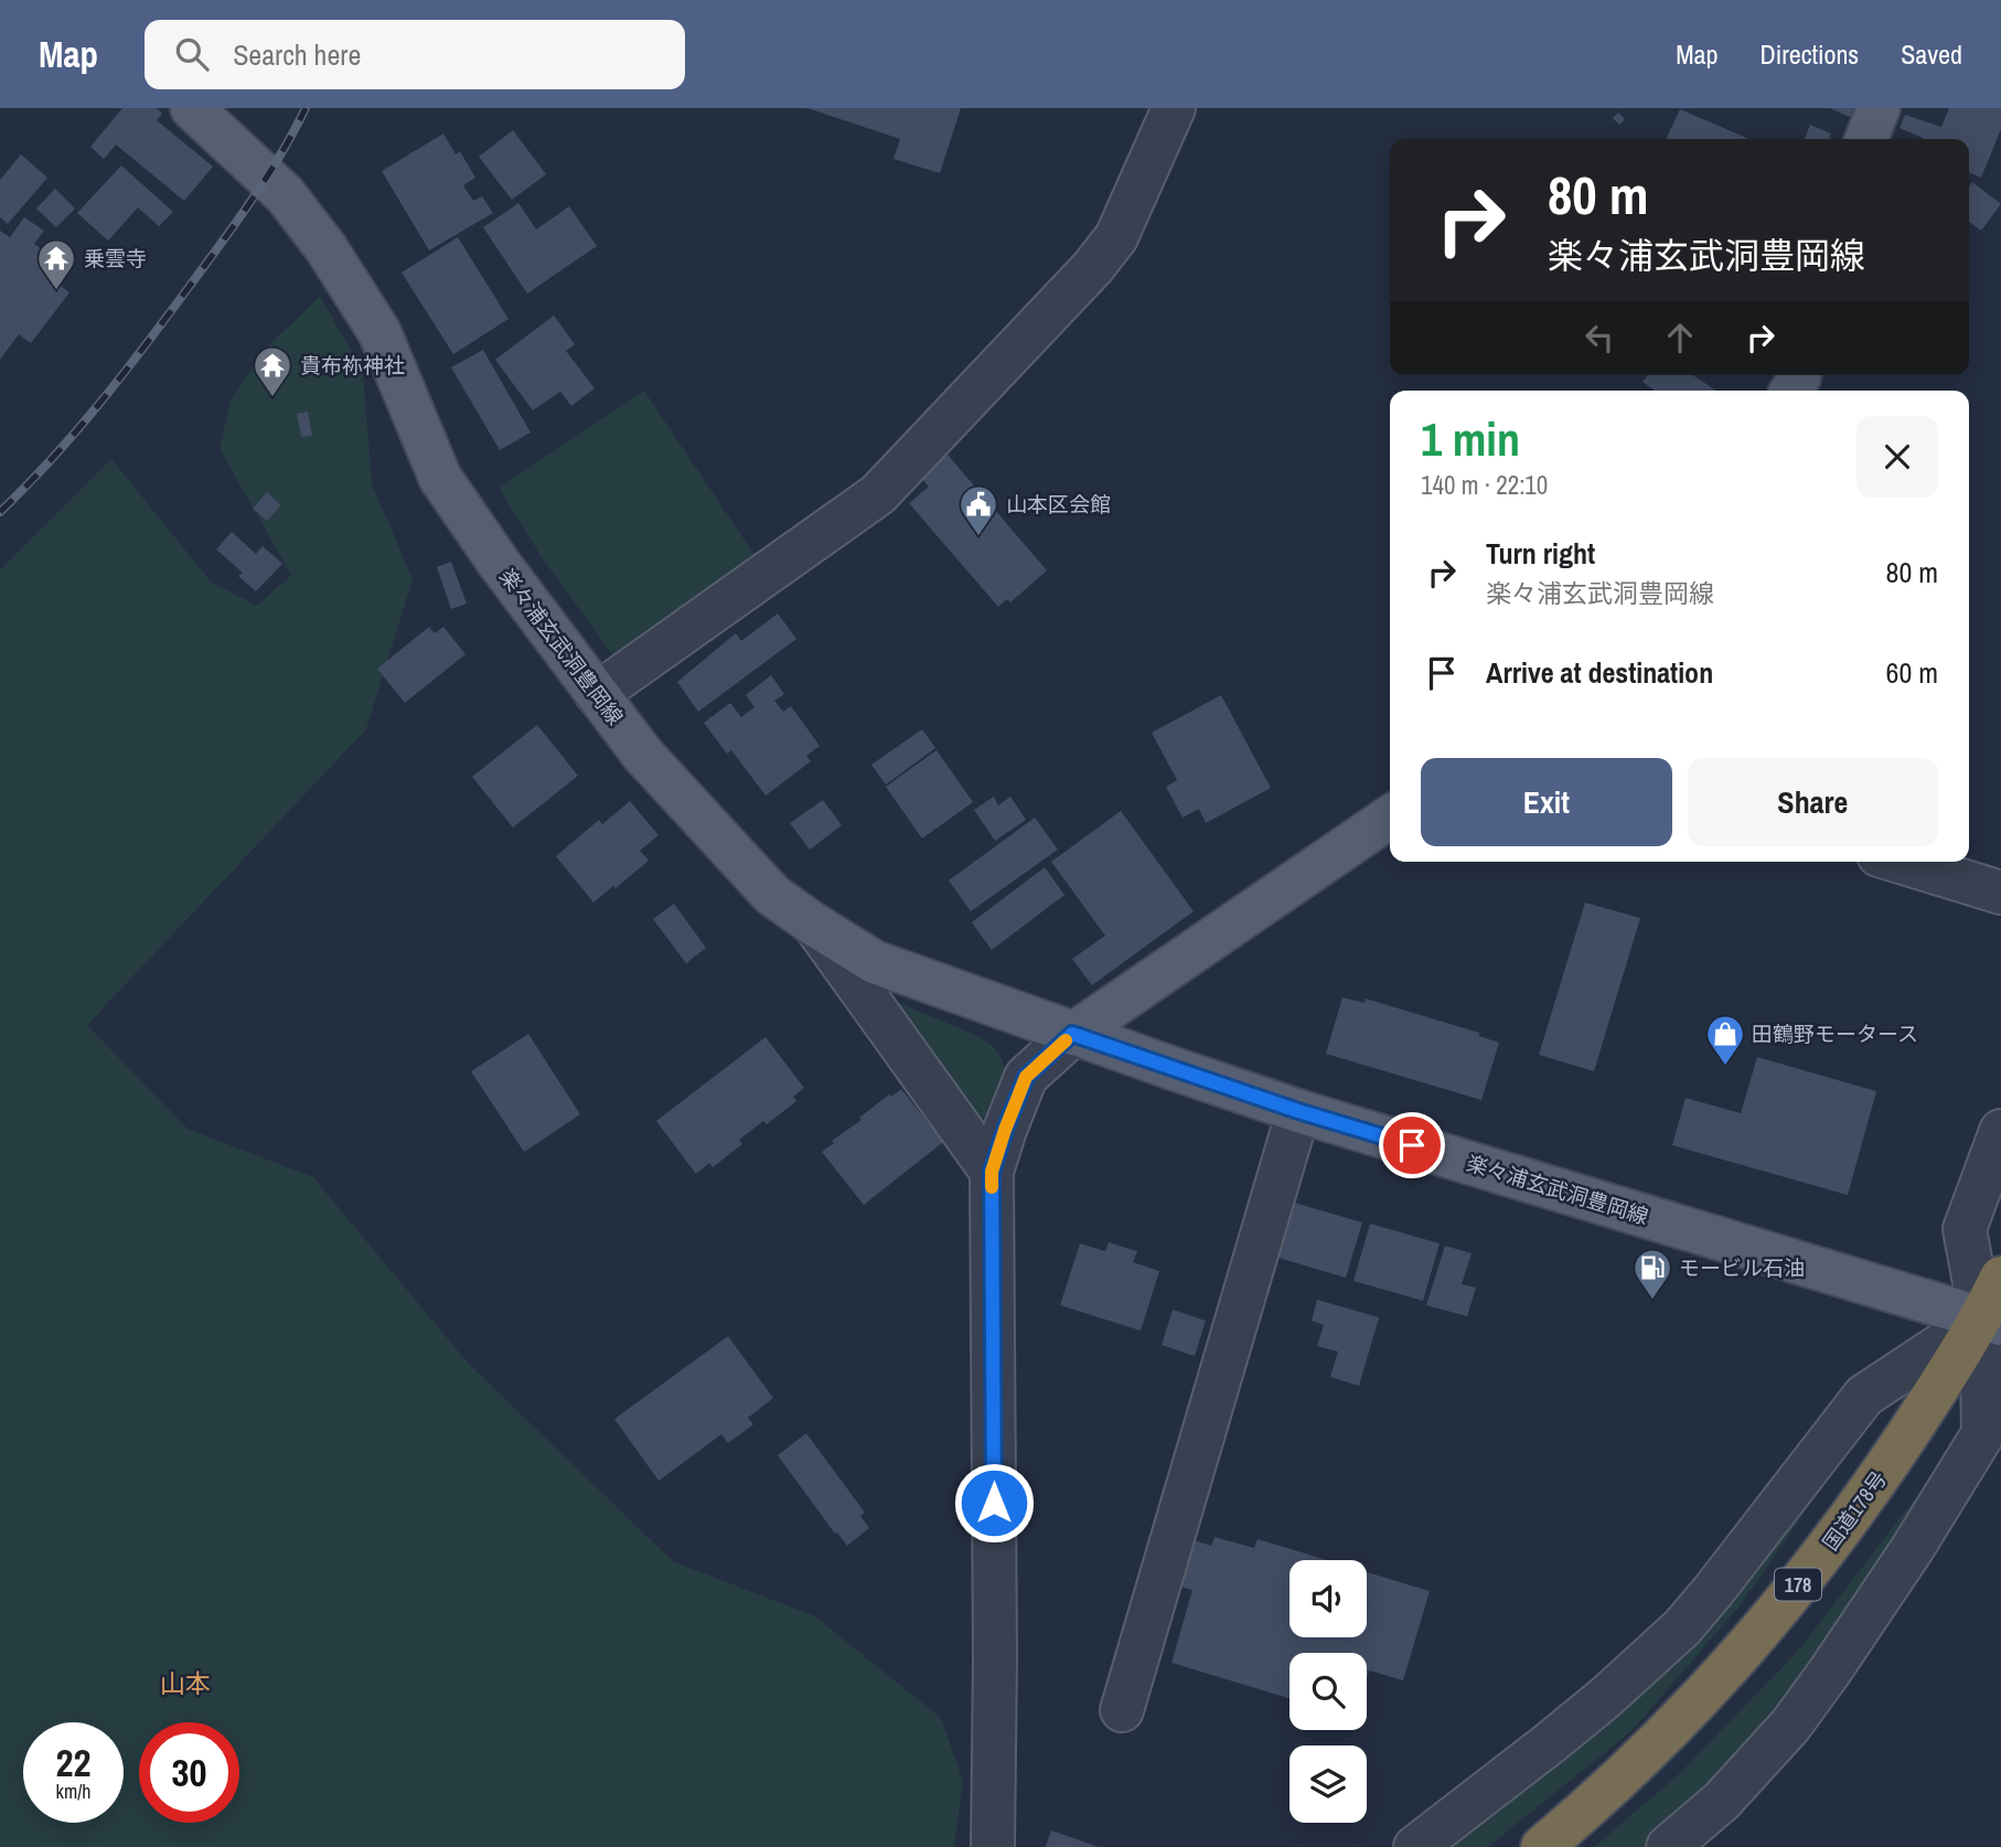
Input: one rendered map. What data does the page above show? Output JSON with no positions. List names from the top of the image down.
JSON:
{
  "streets": {
    "highway": ["国道178号", "178"],
    "main road": ["楽々浦玄武洞豊岡線"]
  },
  "crossings": [
    ["楽々浦玄武洞豊岡線", "国道178号"]
  ],
  "districts": ["山本"],
  "places": {
    "temple": ["乗雲寺", "貴布祢神社"],
    "public building": ["山本区会館"],
    "shop": ["田鶴野モータース"],
    "fuel station": ["モービル石油"]
  },
  "page": {
    "header": "Map",
    "search": "Search here",
    "nav": ["Map", "Directions", "Saved"],
    "turn": ["80 m", "楽々浦玄武洞豊岡線"],
    "heading": ["1 min", "140 m · 22:10"],
    "list": [
      {
        "name": "Turn right",
        "note": "楽々浦玄武洞豊岡線",
        "value": "80 m"
      },
      {
        "name": "Arrive at destination",
        "value": "60 m"
      }
    ],
    "buttons": ["Exit", "Share"],
    "speed": "22 km/h",
    "limit": "30"
  }
}
